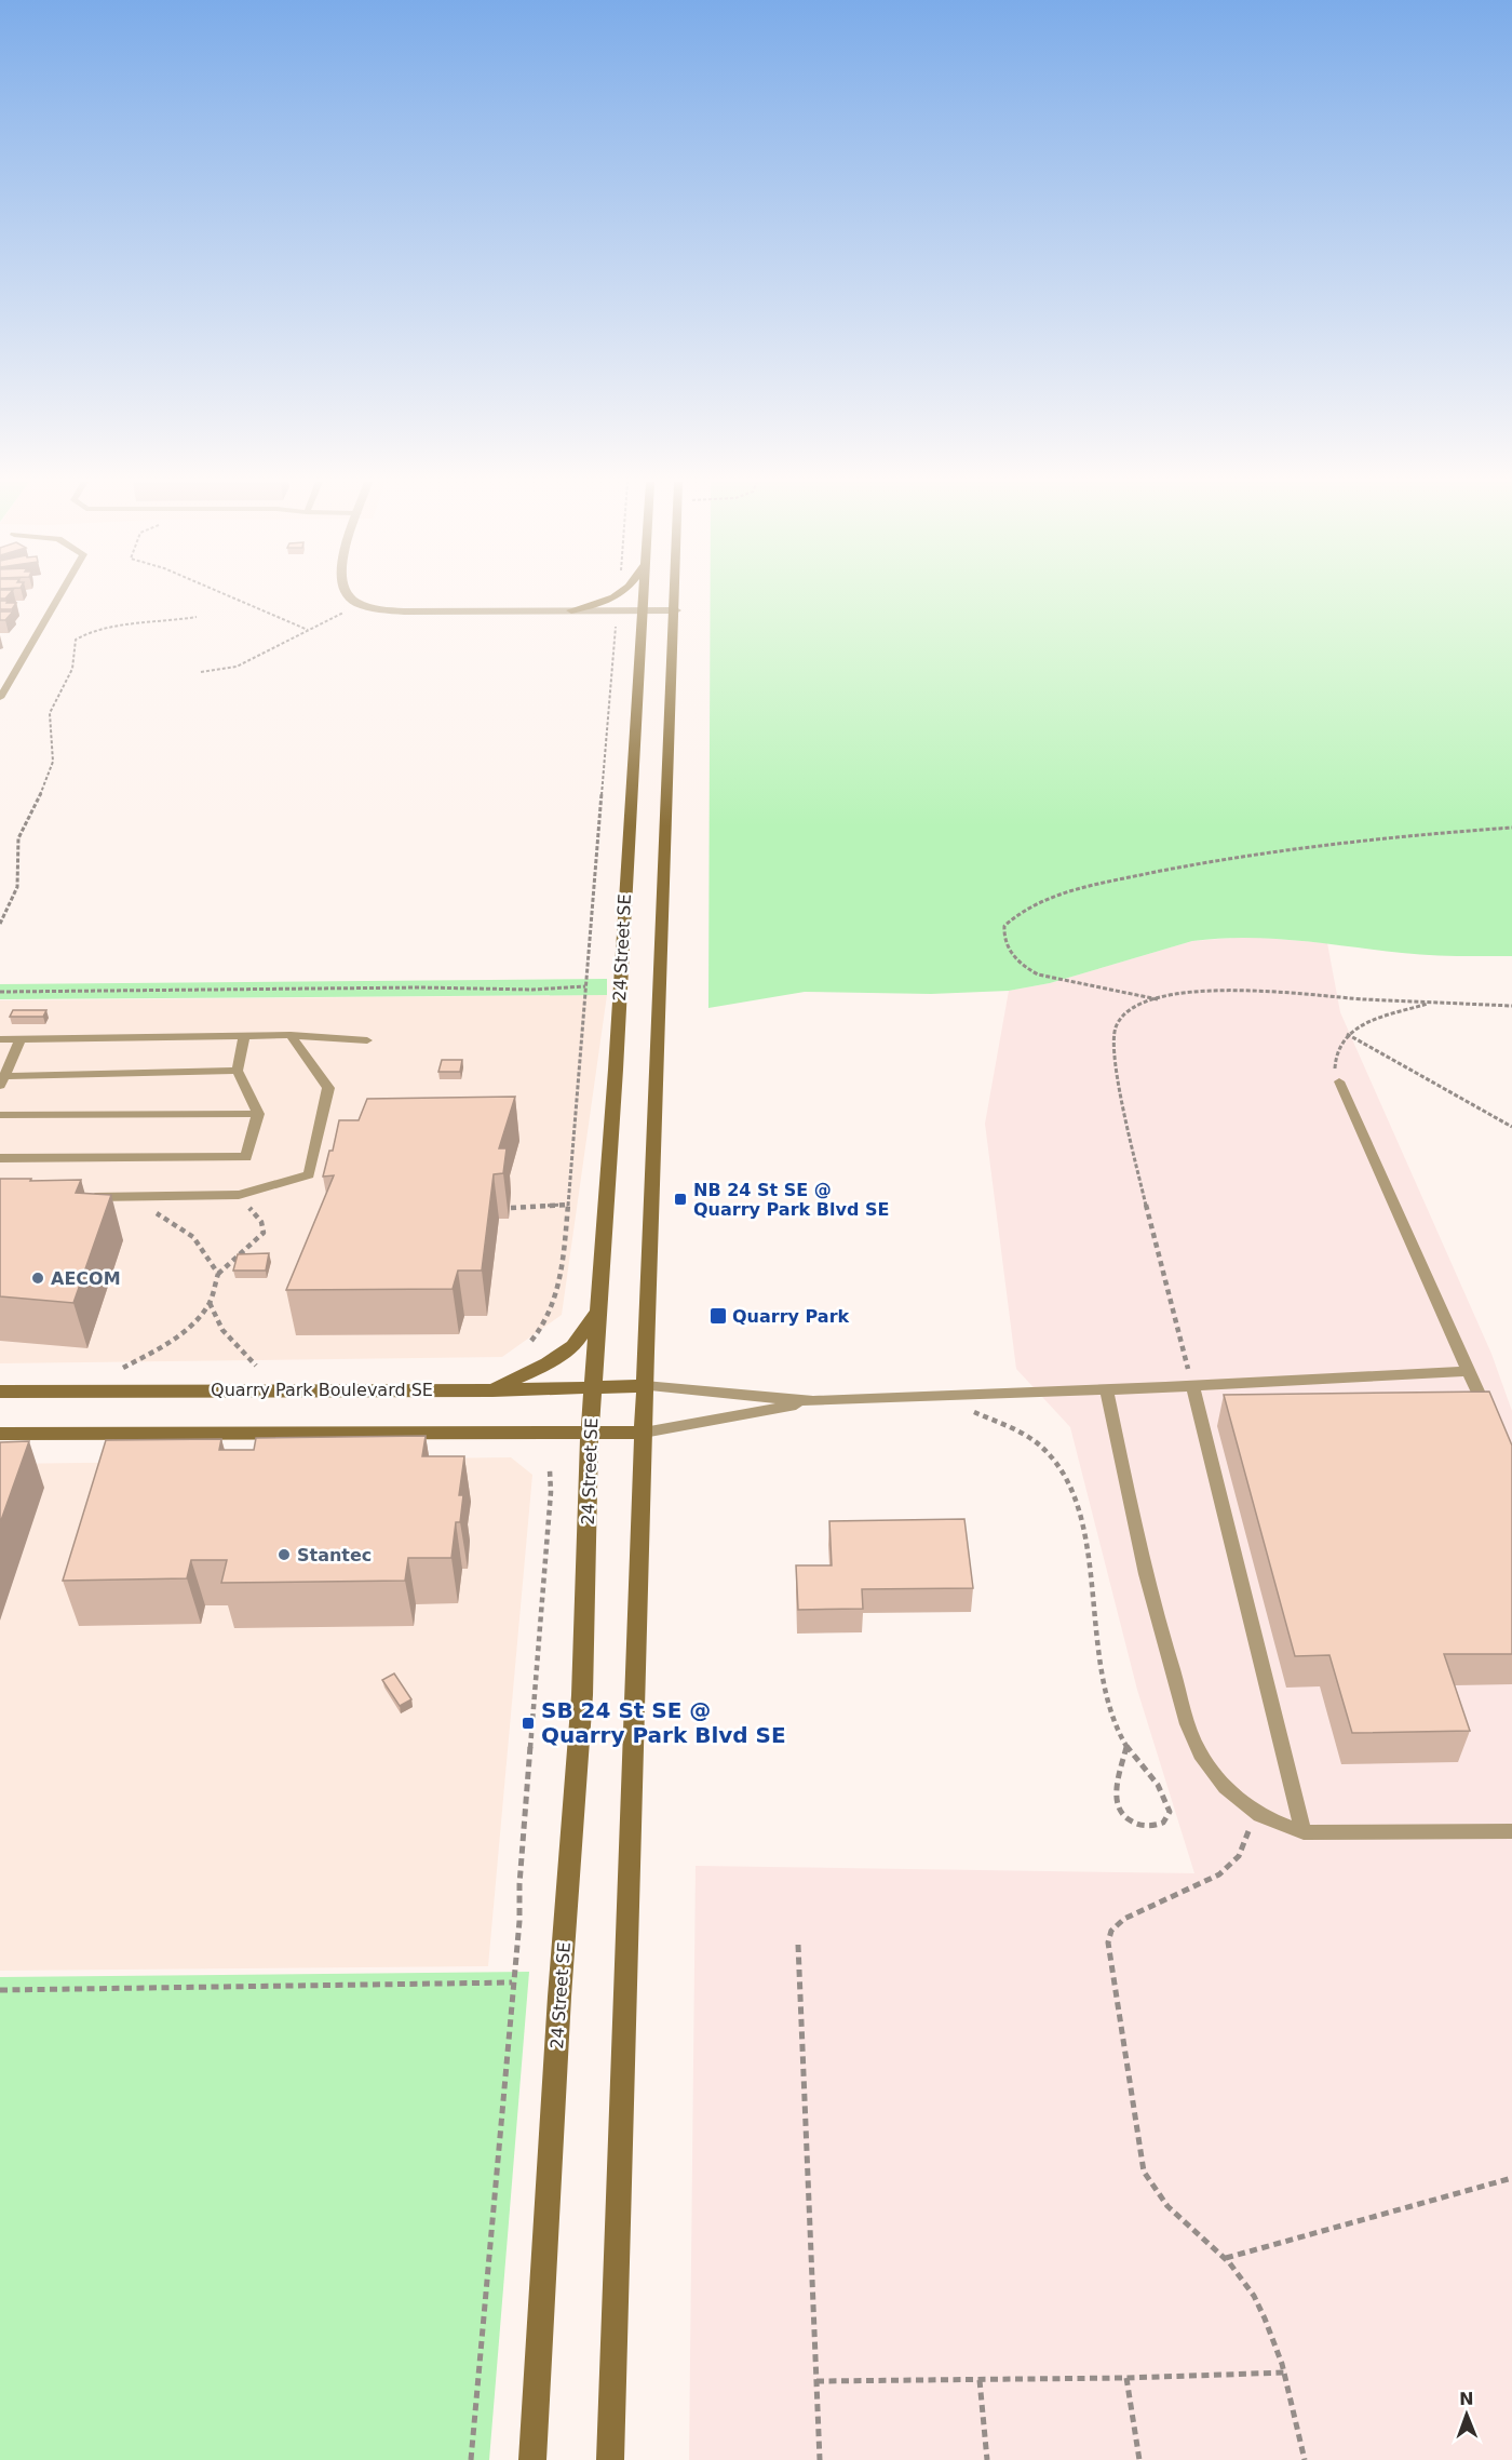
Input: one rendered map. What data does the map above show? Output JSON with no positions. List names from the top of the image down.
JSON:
{
  "streets": {
    "main road": ["24 Street SE", "Quarry Park Boulevard SE"]
  },
  "crossings": [
    ["24 Street SE", "Quarry Park Boulevard SE"]
  ],
  "places": {
    "transit": ["NB 24 St SE @ Quarry Park Blvd SE", "Quarry Park", "SB 24 St SE @ Quarry Park Blvd SE"],
    "other": ["AECOM", "Stantec"]
  },
  "north": "top"
}
